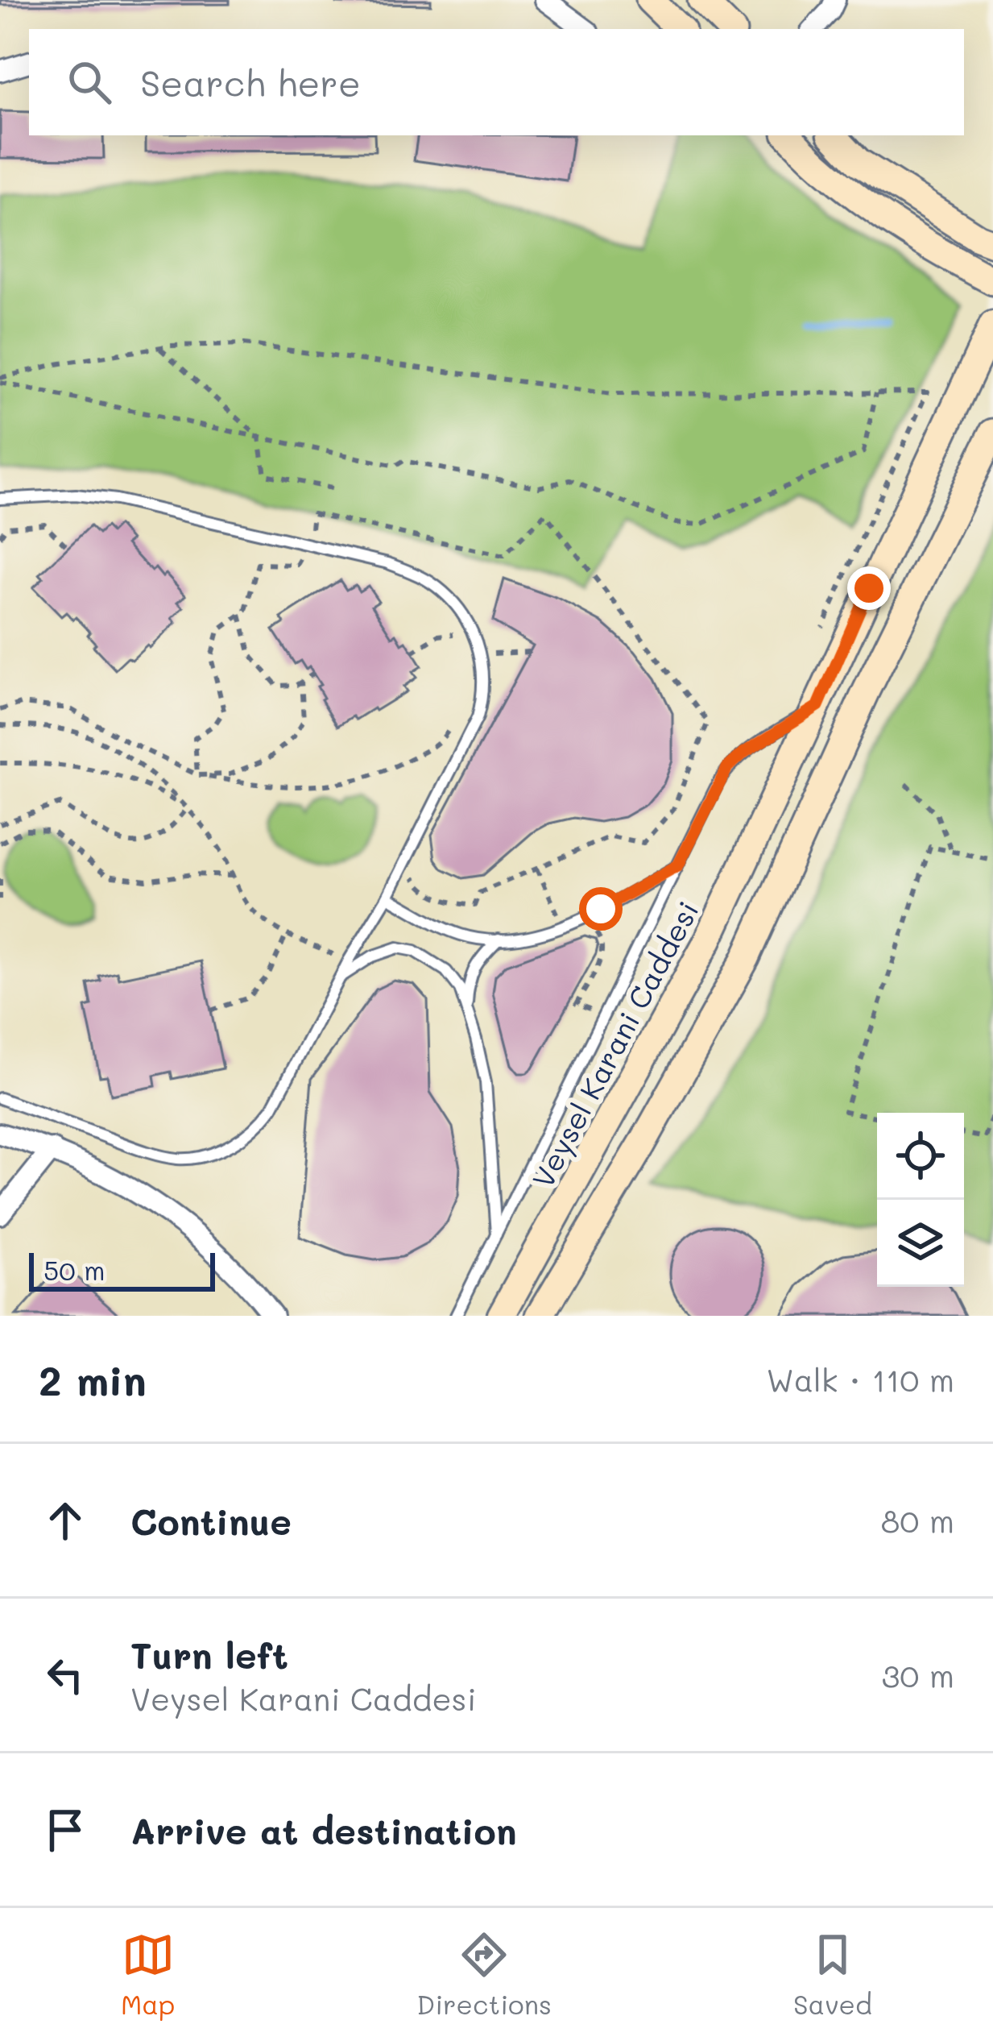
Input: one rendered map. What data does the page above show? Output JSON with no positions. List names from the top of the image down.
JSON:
{
  "streets": {
    "street": ["Veysel Karani Caddesi"]
  },
  "scale_bar": "50 m",
  "page": {
    "search": "Search here",
    "scale": "50 m",
    "heading": ["2 min", "Walk · 110 m"],
    "list": [
      ["Continue", "80 m"],
      ["Turn left", "Veysel Karani Caddesi", "30 m"],
      "Arrive at destination"
    ],
    "nav": ["Map", "Directions", "Saved"]
  }
}
